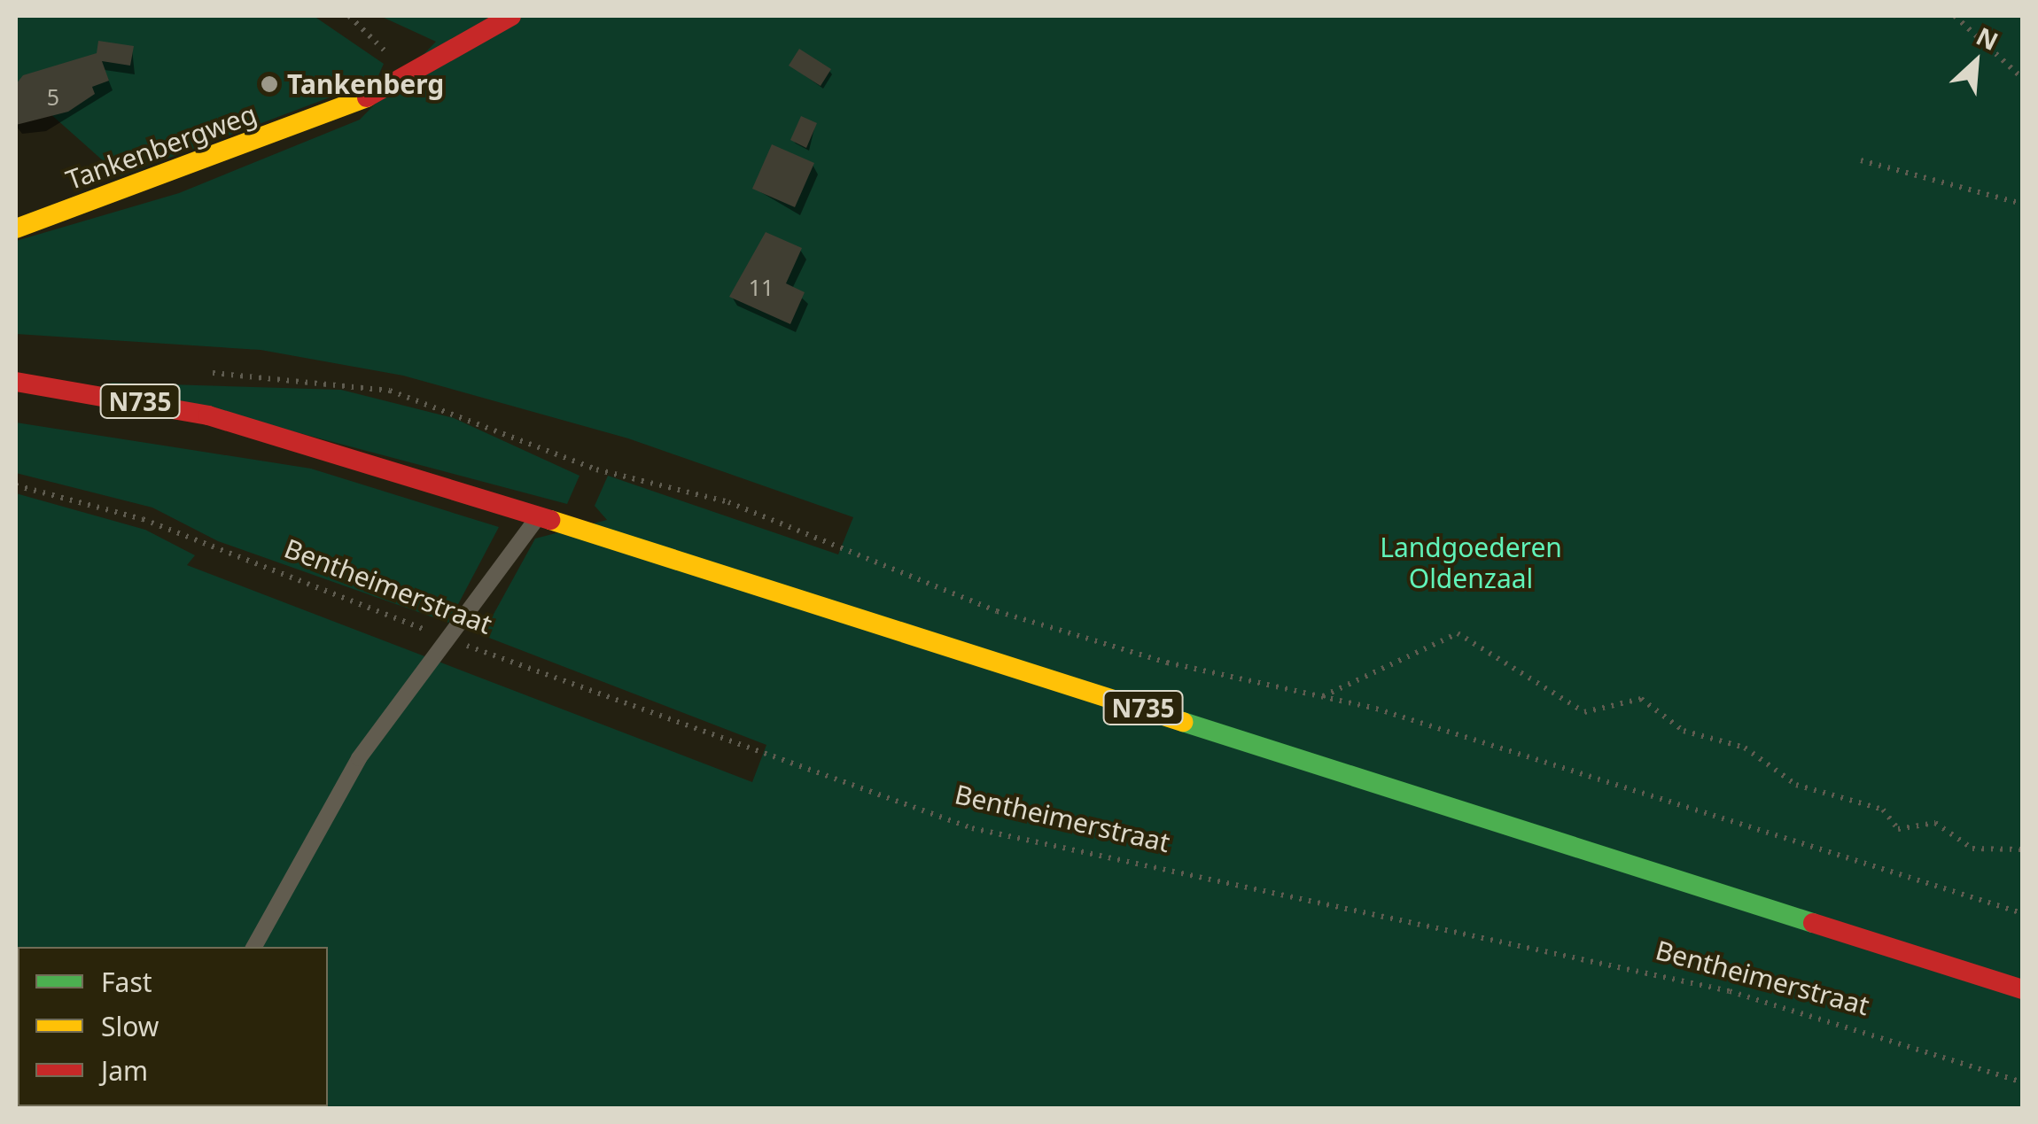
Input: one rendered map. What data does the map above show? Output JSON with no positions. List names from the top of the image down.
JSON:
{
  "streets": {
    "main road": ["Tankenbergweg", "N735"],
    "path": ["Bentheimerstraat"]
  },
  "parks": ["Landgoederen Oldenzaal"],
  "places": ["Tankenberg"],
  "house_numbers": ["5", "11"],
  "legend": ["Fast", "Slow", "Jam"],
  "north": "top right"
}
